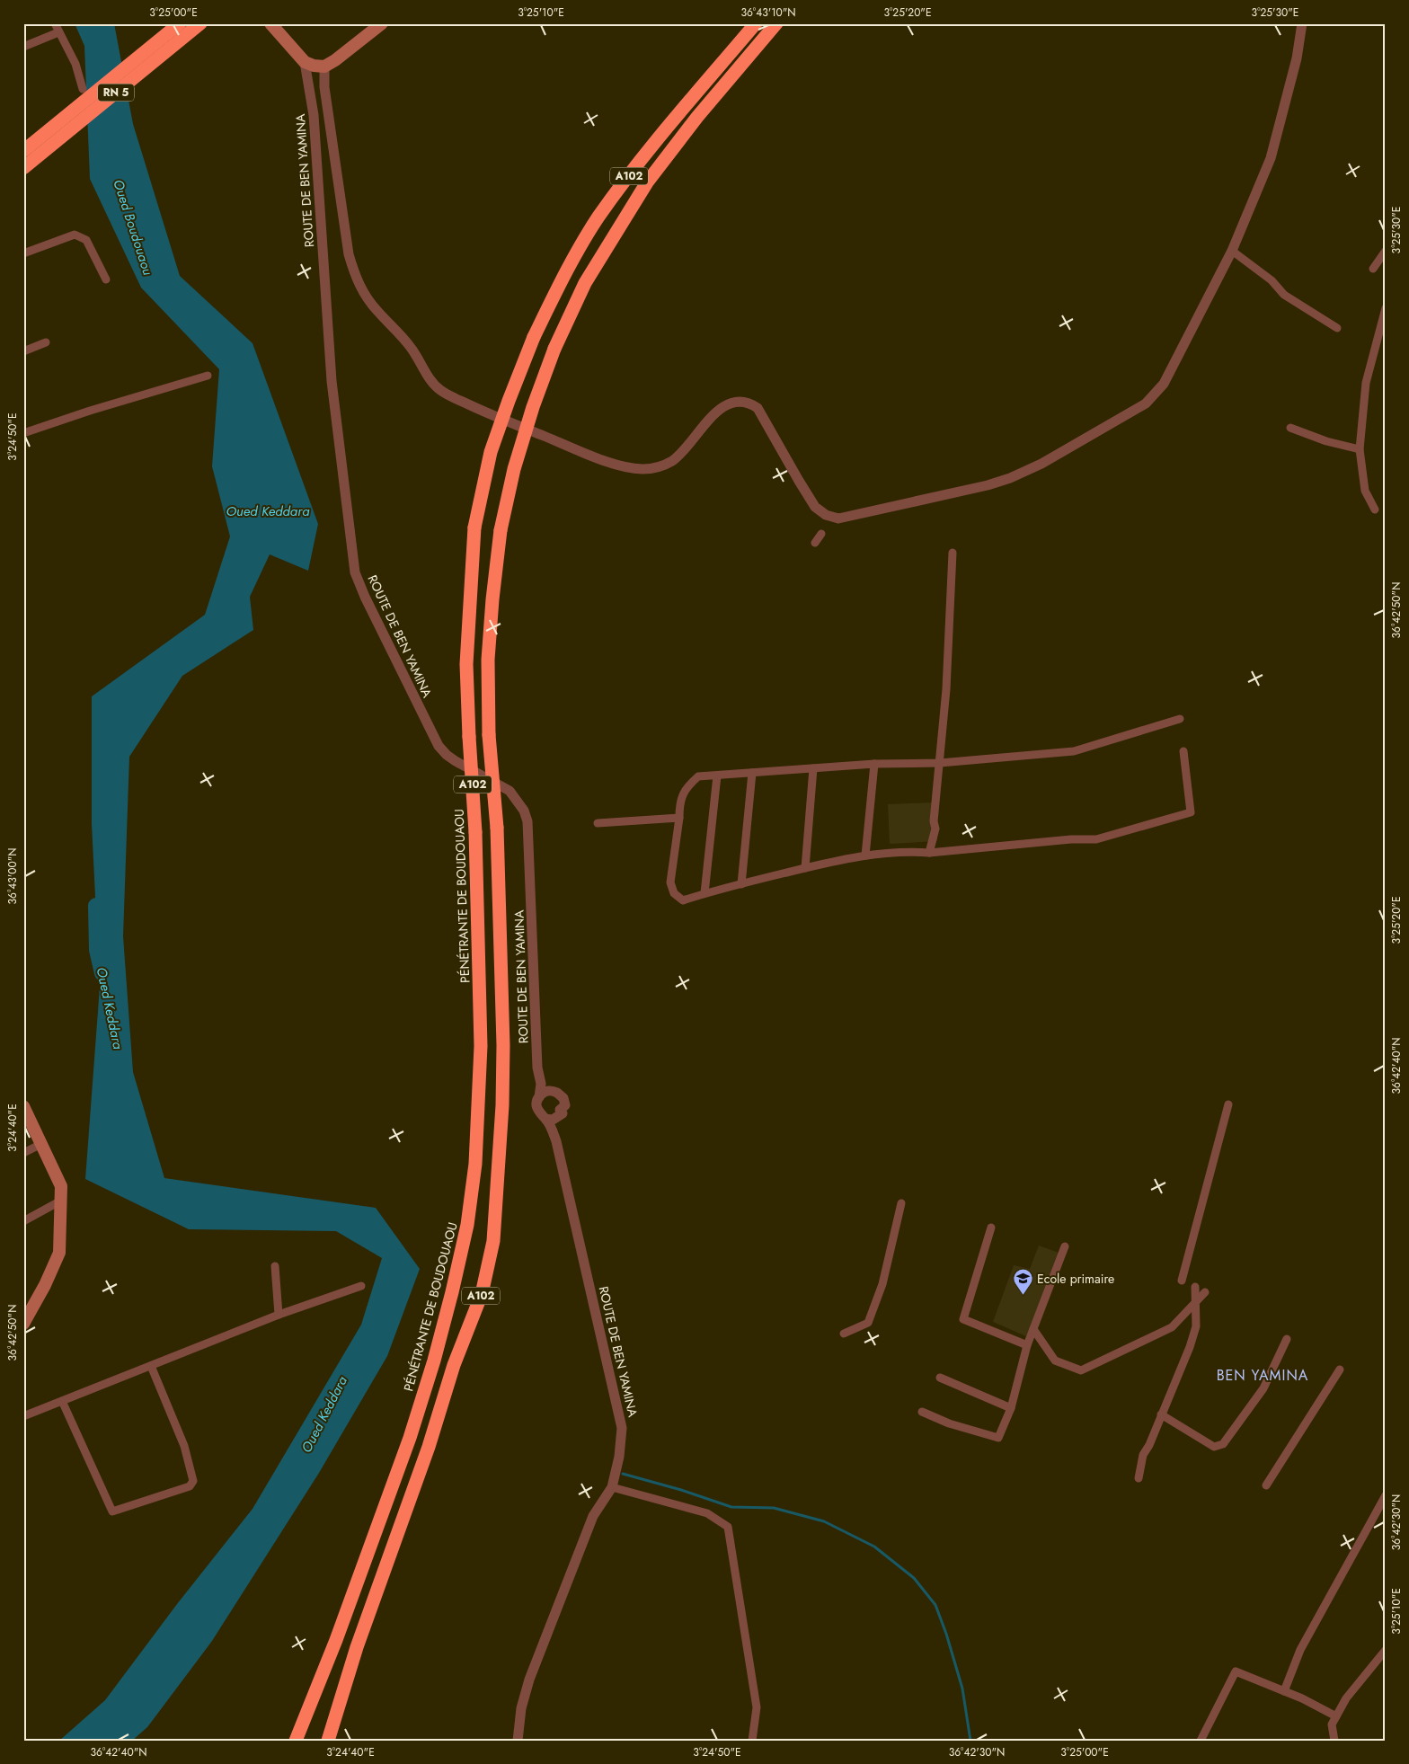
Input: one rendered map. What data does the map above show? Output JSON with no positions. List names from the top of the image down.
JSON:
{
  "streets": {
    "highway": ["RN 5", "A102", "PÉNÉTRANTE DE BOUDOUAOU"],
    "street": ["ROUTE DE BEN YAMINA"]
  },
  "districts": ["BEN YAMINA"],
  "water": ["Oued Boudouaou", "Oued Keddara"],
  "places": {
    "school or university": ["Ecole primaire"]
  },
  "coordinates": [
    "3°25'00\"E",
    "3°25'10\"E",
    "36°43'10\"N",
    "3°25'20\"E",
    "3°25'30\"E",
    "3°24'50\"E",
    "36°42'50\"N",
    "36°43'00\"N",
    "36°42'40\"N",
    "3°24'40\"E",
    "36°42'30\"N"
  ]
}
